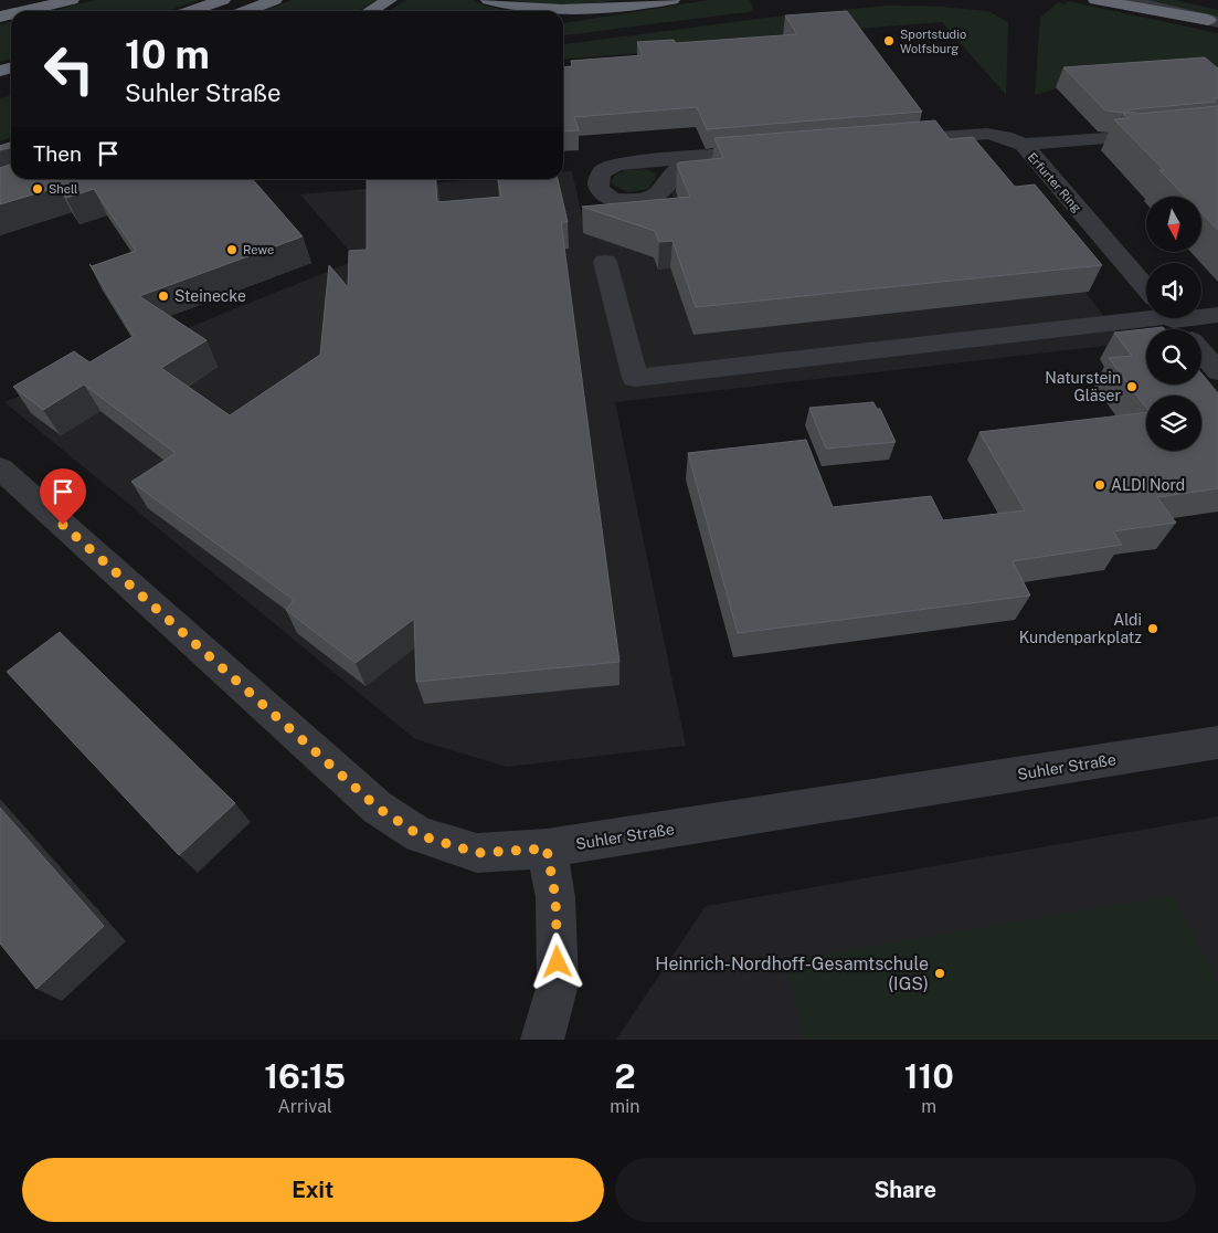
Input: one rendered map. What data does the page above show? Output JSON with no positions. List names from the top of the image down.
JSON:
{
  "streets": {
    "street": ["Erfurter Ring", "Suhler Straße"]
  },
  "places": [
    "Sportstudio Wolfsburg",
    "Shell",
    "Rewe",
    "Steinecke",
    "Naturstein Gläser",
    "ALDI Nord",
    "Aldi Kundenparkplatz",
    "Heinrich-Nordhoff-Gesamtschule (IGS)"
  ],
  "north": "bottom",
  "page": {
    "turn": ["10 m", "Suhler Straße"],
    "then": "Then",
    "eta": [
      "16:15",
      "Arrival",
      "2",
      "min",
      "110",
      "m"
    ],
    "buttons": ["Exit", "Share"]
  }
}
